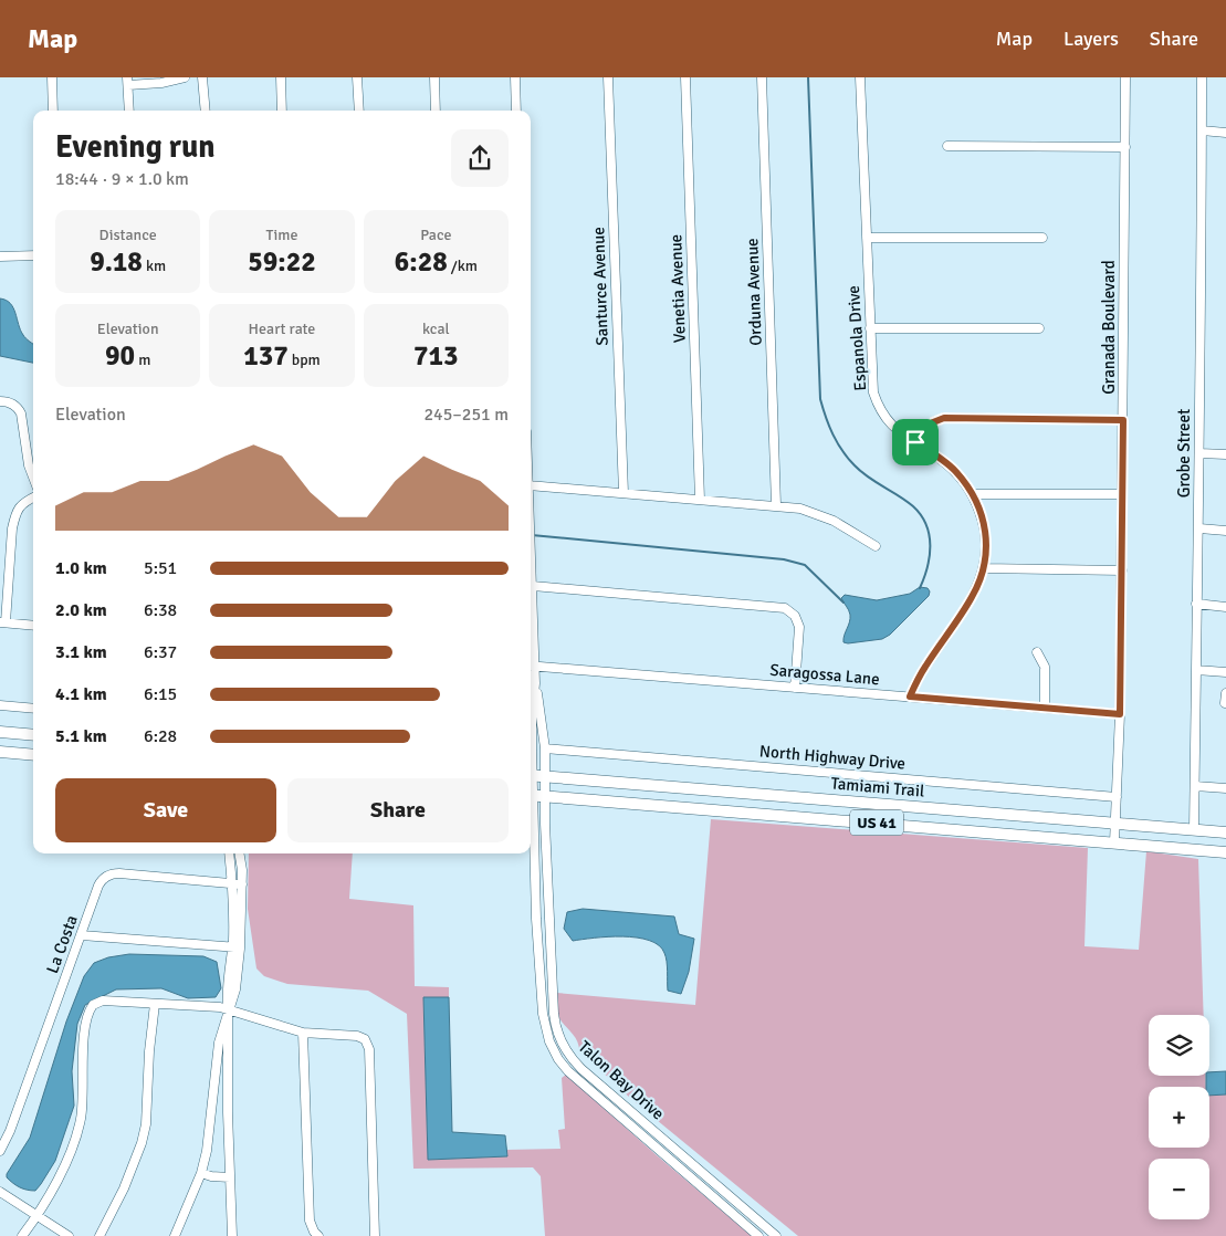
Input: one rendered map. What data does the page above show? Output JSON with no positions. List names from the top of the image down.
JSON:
{
  "streets": {
    "main road": ["Tamiami Trail", "US 41"],
    "street": [
      "Santurce Avenue",
      "Venetia Avenue",
      "Orduna Avenue",
      "Granada Boulevard",
      "Espanola Drive",
      "Grobe Street",
      "Saragossa Lane",
      "North Highway Drive",
      "La Costa",
      "Talon Bay Drive"
    ]
  },
  "crossings": [
    ["Granada Boulevard", "Saragossa Lane"],
    ["Granada Boulevard", "North Highway Drive"],
    ["Granada Boulevard", "Tamiami Trail"],
    ["Granada Boulevard", "US 41"],
    ["Espanola Drive", "Saragossa Lane"],
    ["Grobe Street", "Tamiami Trail"],
    ["US 41", "Talon Bay Drive"]
  ],
  "page": {
    "header": "Map",
    "nav": ["Map", "Layers", "Share"],
    "heading": ["Evening run", "18:44 · 9 × 1.0 km"],
    "stats": [
      ["Distance", "9.18 km"],
      ["Time", "59:22"],
      ["Pace", "6:28 /km"],
      ["Elevation", "90 m"],
      ["Heart rate", "137 bpm"],
      ["kcal", "713"]
    ],
    "chart": ["Elevation", "245–251 m"],
    "list": [
      {
        "name": "1.0 km",
        "note": "5:51"
      },
      {
        "name": "2.0 km",
        "note": "6:38"
      },
      {
        "name": "3.1 km",
        "note": "6:37"
      },
      {
        "name": "4.1 km",
        "note": "6:15"
      },
      {
        "name": "5.1 km",
        "note": "6:28"
      }
    ],
    "buttons": ["Save", "Share"],
    "map_buttons": ["+", "−"]
  }
}
